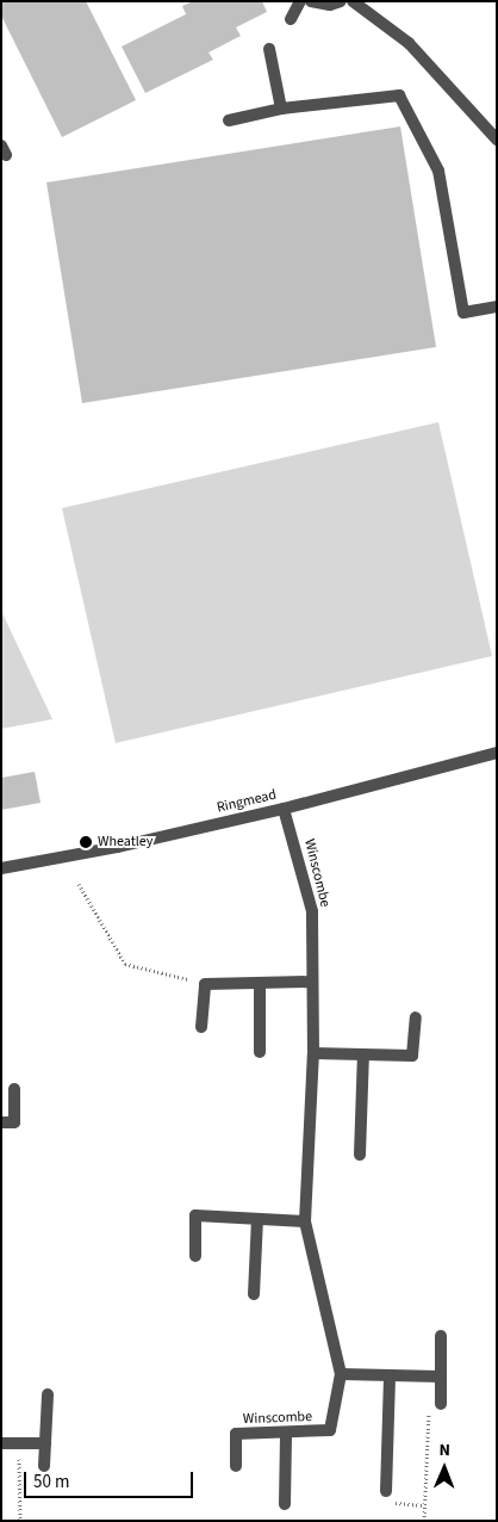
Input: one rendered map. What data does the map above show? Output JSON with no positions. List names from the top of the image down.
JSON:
{
  "streets": {
    "street": ["Ringmead", "Winscombe"]
  },
  "crossings": [
    ["Ringmead", "Winscombe"]
  ],
  "places": ["Wheatley"],
  "scale_bar": "50 m",
  "north": "top"
}
